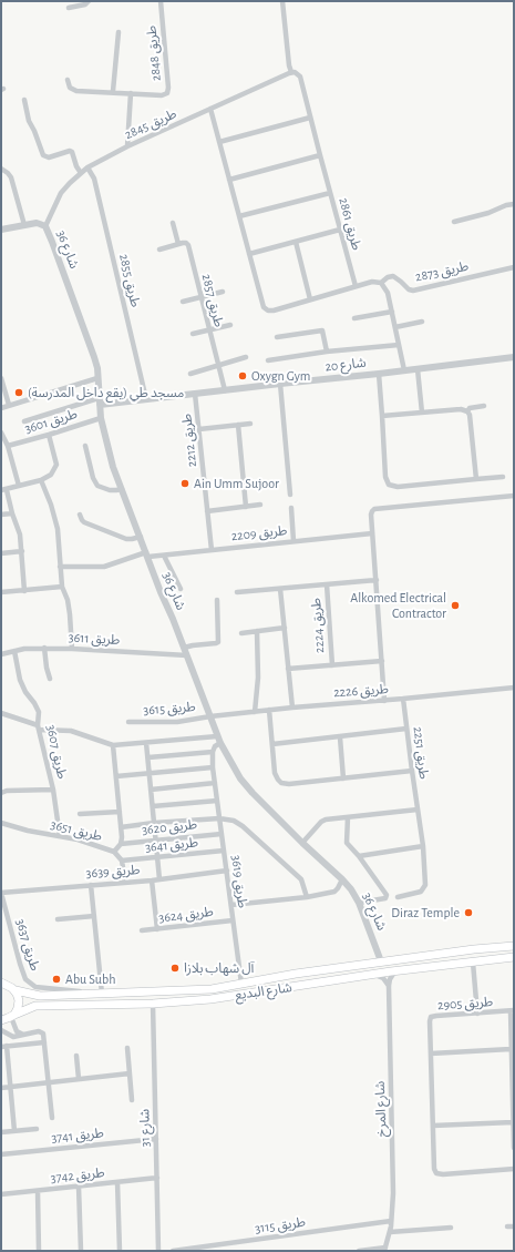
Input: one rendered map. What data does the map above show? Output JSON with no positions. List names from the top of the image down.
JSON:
{
  "streets": {
    "main road": ["شارع البديع"],
    "street": [
      "طريق 2848",
      "طريق 2845",
      "طريق 2861",
      "شارع 36",
      "طريق 2873",
      "طريق 2855",
      "طريق 2857",
      "شارع 20",
      "طريق 3601",
      "طريق 2212",
      "طريق 2209",
      "طريق 2224",
      "طريق 3611",
      "طريق 2226",
      "طريق 3615",
      "طريق 3607",
      "طريق 2251",
      "طريق 3620",
      "طريق 3651",
      "طريق 3641",
      "طريق 3639",
      "طريق 3619",
      "طريق 3624",
      "طريق 3637",
      "طريق 2905",
      "شارع المرخ",
      "شارع 31",
      "طريق 3741",
      "طريق 3742",
      "طريق 3115"
    ]
  },
  "crossings": [
    ["طريق 2845", "طريق 2861"],
    ["طريق 2845", "شارع 36"],
    ["طريق 2845", "طريق 2855"],
    ["شارع 36", "شارع 20"],
    ["شارع 36", "طريق 3601"],
    ["شارع 36", "طريق 2209"],
    ["شارع 36", "طريق 3611"],
    ["شارع 36", "طريق 2226"],
    ["شارع 36", "طريق 3615"],
    ["شارع 36", "شارع البديع"],
    ["طريق 2855", "شارع 20"],
    ["طريق 2857", "شارع 20"],
    ["شارع 20", "طريق 2212"],
    ["طريق 2212", "طريق 2209"],
    ["طريق 3611", "طريق 3607"],
    ["طريق 2226", "طريق 3615"],
    ["طريق 2226", "طريق 2251"],
    ["طريق 3607", "طريق 3651"],
    ["طريق 3620", "طريق 3619"],
    ["طريق 3651", "طريق 3641"],
    ["طريق 3641", "طريق 3619"],
    ["طريق 3639", "طريق 3619"],
    ["طريق 3639", "طريق 3637"],
    ["طريق 3619", "طريق 3624"],
    ["طريق 3619", "شارع البديع"],
    ["طريق 3637", "شارع البديع"],
    ["شارع البديع", "شارع المرخ"],
    ["شارع البديع", "شارع 31"],
    ["شارع المرخ", "طريق 3115"],
    ["شارع 31", "طريق 3741"],
    ["شارع 31", "طريق 3742"]
  ],
  "places": [
    "Oxygn Gym",
    "مسجد طي (يقع داخل المدرسة)",
    "Ain Umm Sujoor",
    "Alkomed Electrical Contractor",
    "Diraz Temple",
    "آل شهاب بلازا",
    "Abu Subh"
  ]
}
